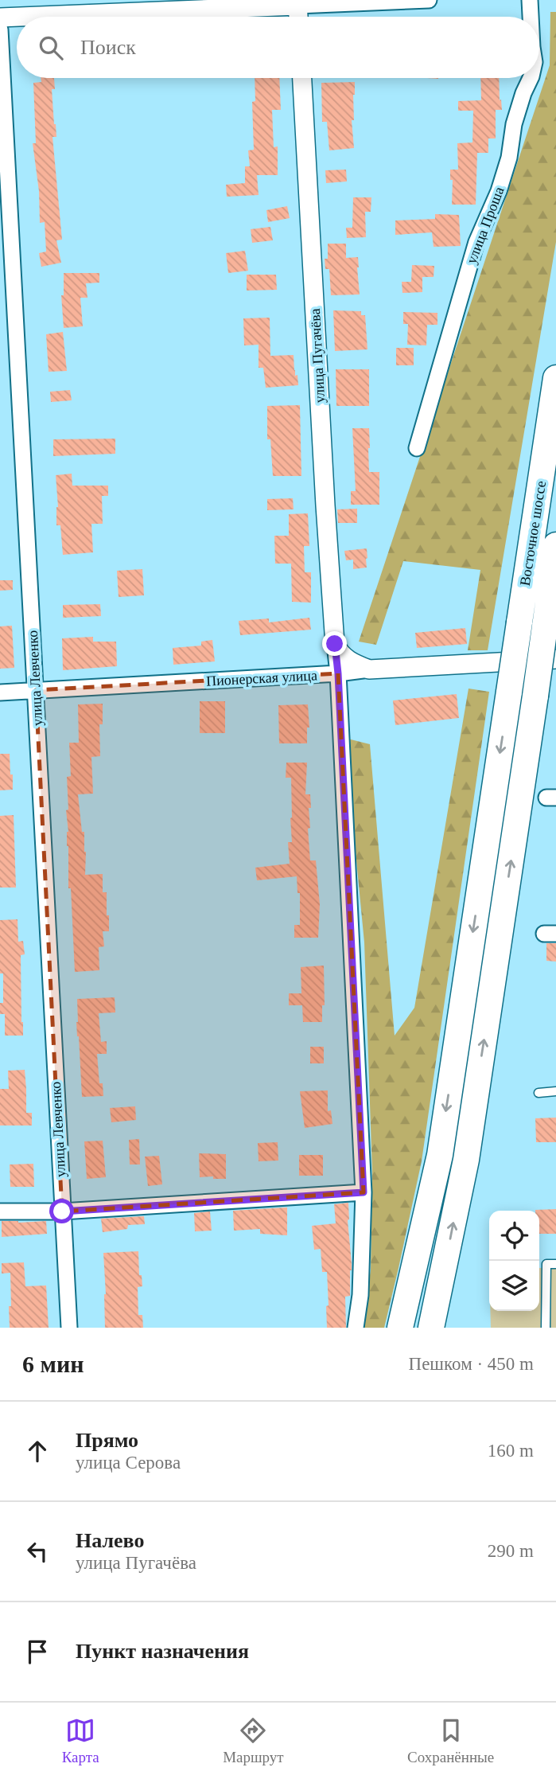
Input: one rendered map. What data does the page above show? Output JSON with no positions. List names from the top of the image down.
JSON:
{
  "streets": {
    "highway": ["Восточное шоссе"],
    "street": [
      "улица Проша",
      "улица Пугачёва",
      "улица Левченко",
      "Пионерская улица"
    ]
  },
  "crossings": [
    ["улица Пугачёва", "Пионерская улица"],
    ["улица Левченко", "Пионерская улица"]
  ],
  "page": {
    "search": "Поиск",
    "heading": ["6 мин", "Пешком · 450 m"],
    "list": [
      ["Прямо", "улица Серова", "160 m"],
      ["Налево", "улица Пугачёва", "290 m"],
      "Пункт назначения"
    ],
    "nav": ["Карта", "Маршрут", "Сохранённые"]
  }
}
